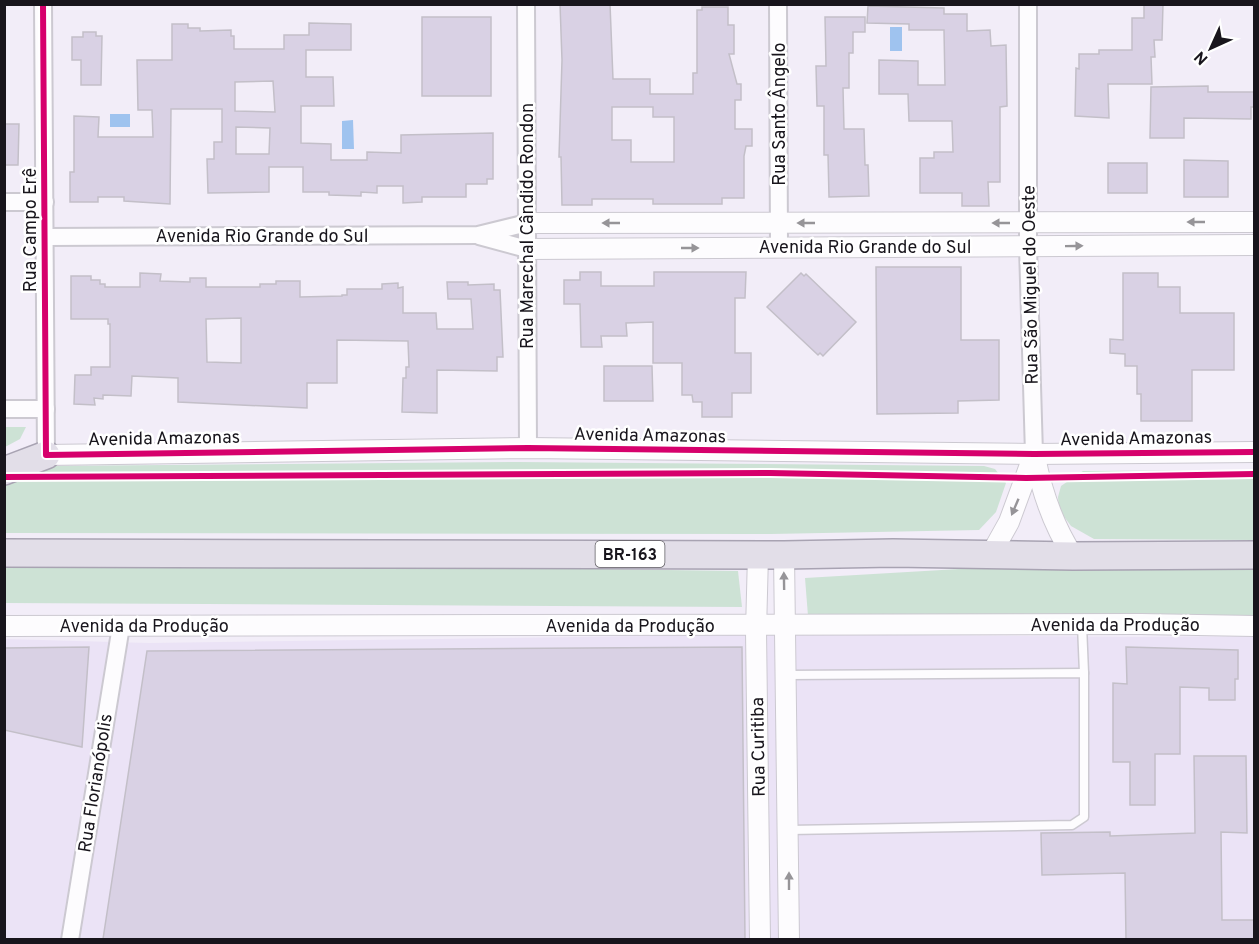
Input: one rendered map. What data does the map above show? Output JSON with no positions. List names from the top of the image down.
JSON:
{
  "streets": {
    "highway": ["BR-163"],
    "street": [
      "Rua Santo Ângelo",
      "Rua Marechal Cândido Rondon",
      "Rua Campo Erê",
      "Avenida Rio Grande do Sul",
      "Rua São Miguel do Oeste",
      "Avenida Amazonas",
      "Avenida da Produção",
      "Rua Curitiba",
      "Rua Florianópolis"
    ]
  },
  "crossings": [
    ["Rua Santo Ângelo", "Avenida Rio Grande do Sul"],
    ["Rua Marechal Cândido Rondon", "Avenida Rio Grande do Sul"],
    ["Rua Marechal Cândido Rondon", "Avenida Amazonas"],
    ["Rua Campo Erê", "Avenida Rio Grande do Sul"],
    ["Rua Campo Erê", "Avenida Amazonas"],
    ["Avenida Rio Grande do Sul", "Rua São Miguel do Oeste"],
    ["Rua São Miguel do Oeste", "Avenida Amazonas"],
    ["Rua São Miguel do Oeste", "BR-163"],
    ["BR-163", "Rua Curitiba"],
    ["Avenida da Produção", "Rua Curitiba"],
    ["Avenida da Produção", "Rua Florianópolis"]
  ],
  "north": "bottom left"
}
